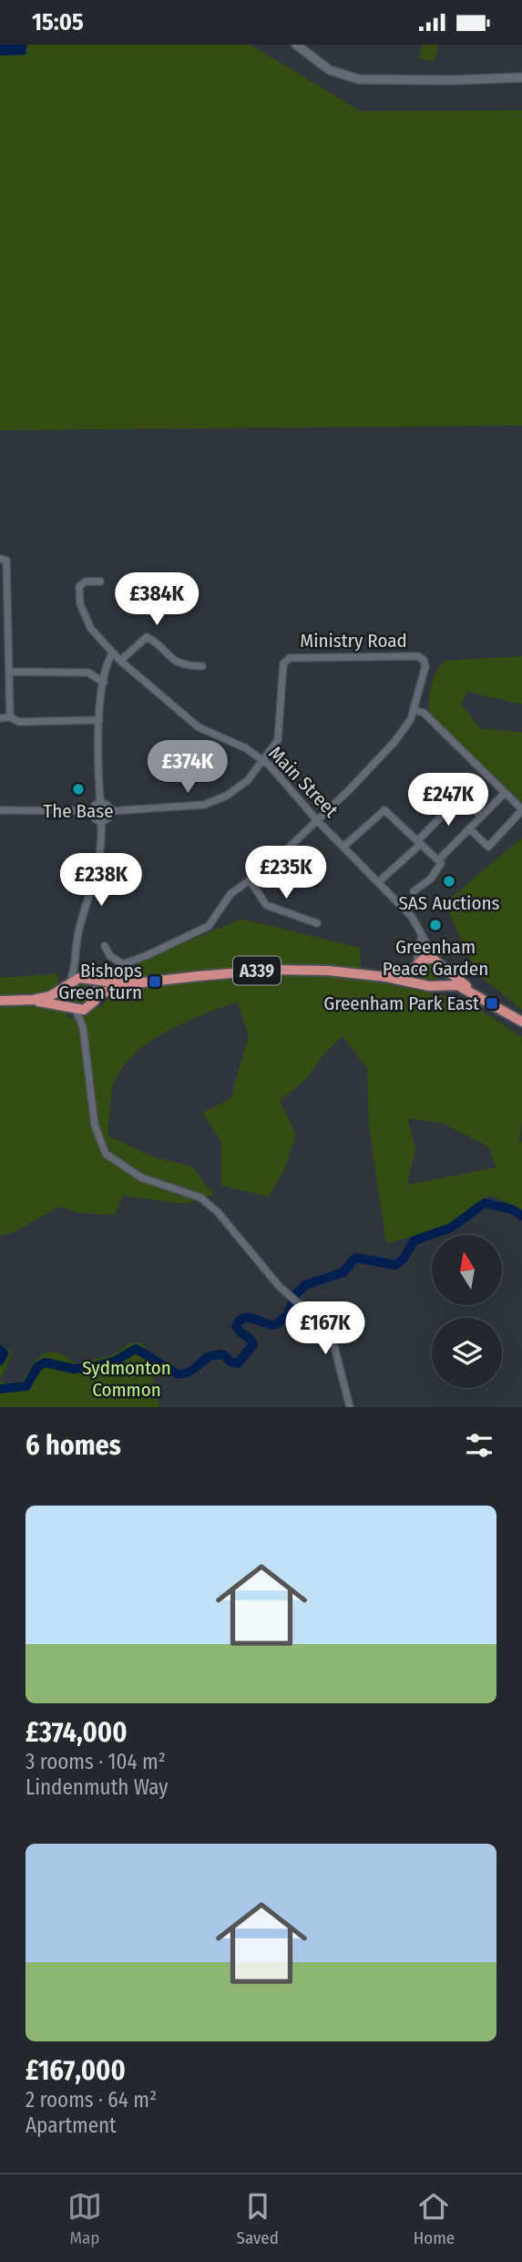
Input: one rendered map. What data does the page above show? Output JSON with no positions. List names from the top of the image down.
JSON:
{
  "streets": {
    "highway": ["A339"],
    "street": ["Ministry Road", "Main Street"]
  },
  "crossings": [
    ["Ministry Road", "Main Street"],
    ["Main Street", "A339"]
  ],
  "parks": ["Sydmonton Common"],
  "places": {
    "other": ["The Base", "SAS Auctions", "Greenham Peace Garden"],
    "transit": ["Bishops Green turn", "Greenham Park East"]
  },
  "north": "top",
  "page": {
    "status": "15:05",
    "price": [
      "£384K",
      "£374K",
      "£247K",
      "£235K",
      "£238K",
      "£167K"
    ],
    "heading": "6 homes",
    "list": [
      {
        "name": "£374,000",
        "note": "3 rooms · 104 m² · Lindenmuth Way"
      },
      {
        "name": "£167,000",
        "note": "2 rooms · 64 m² · Apartment"
      }
    ],
    "tabs": ["Map", "Saved", "Home"]
  }
}
